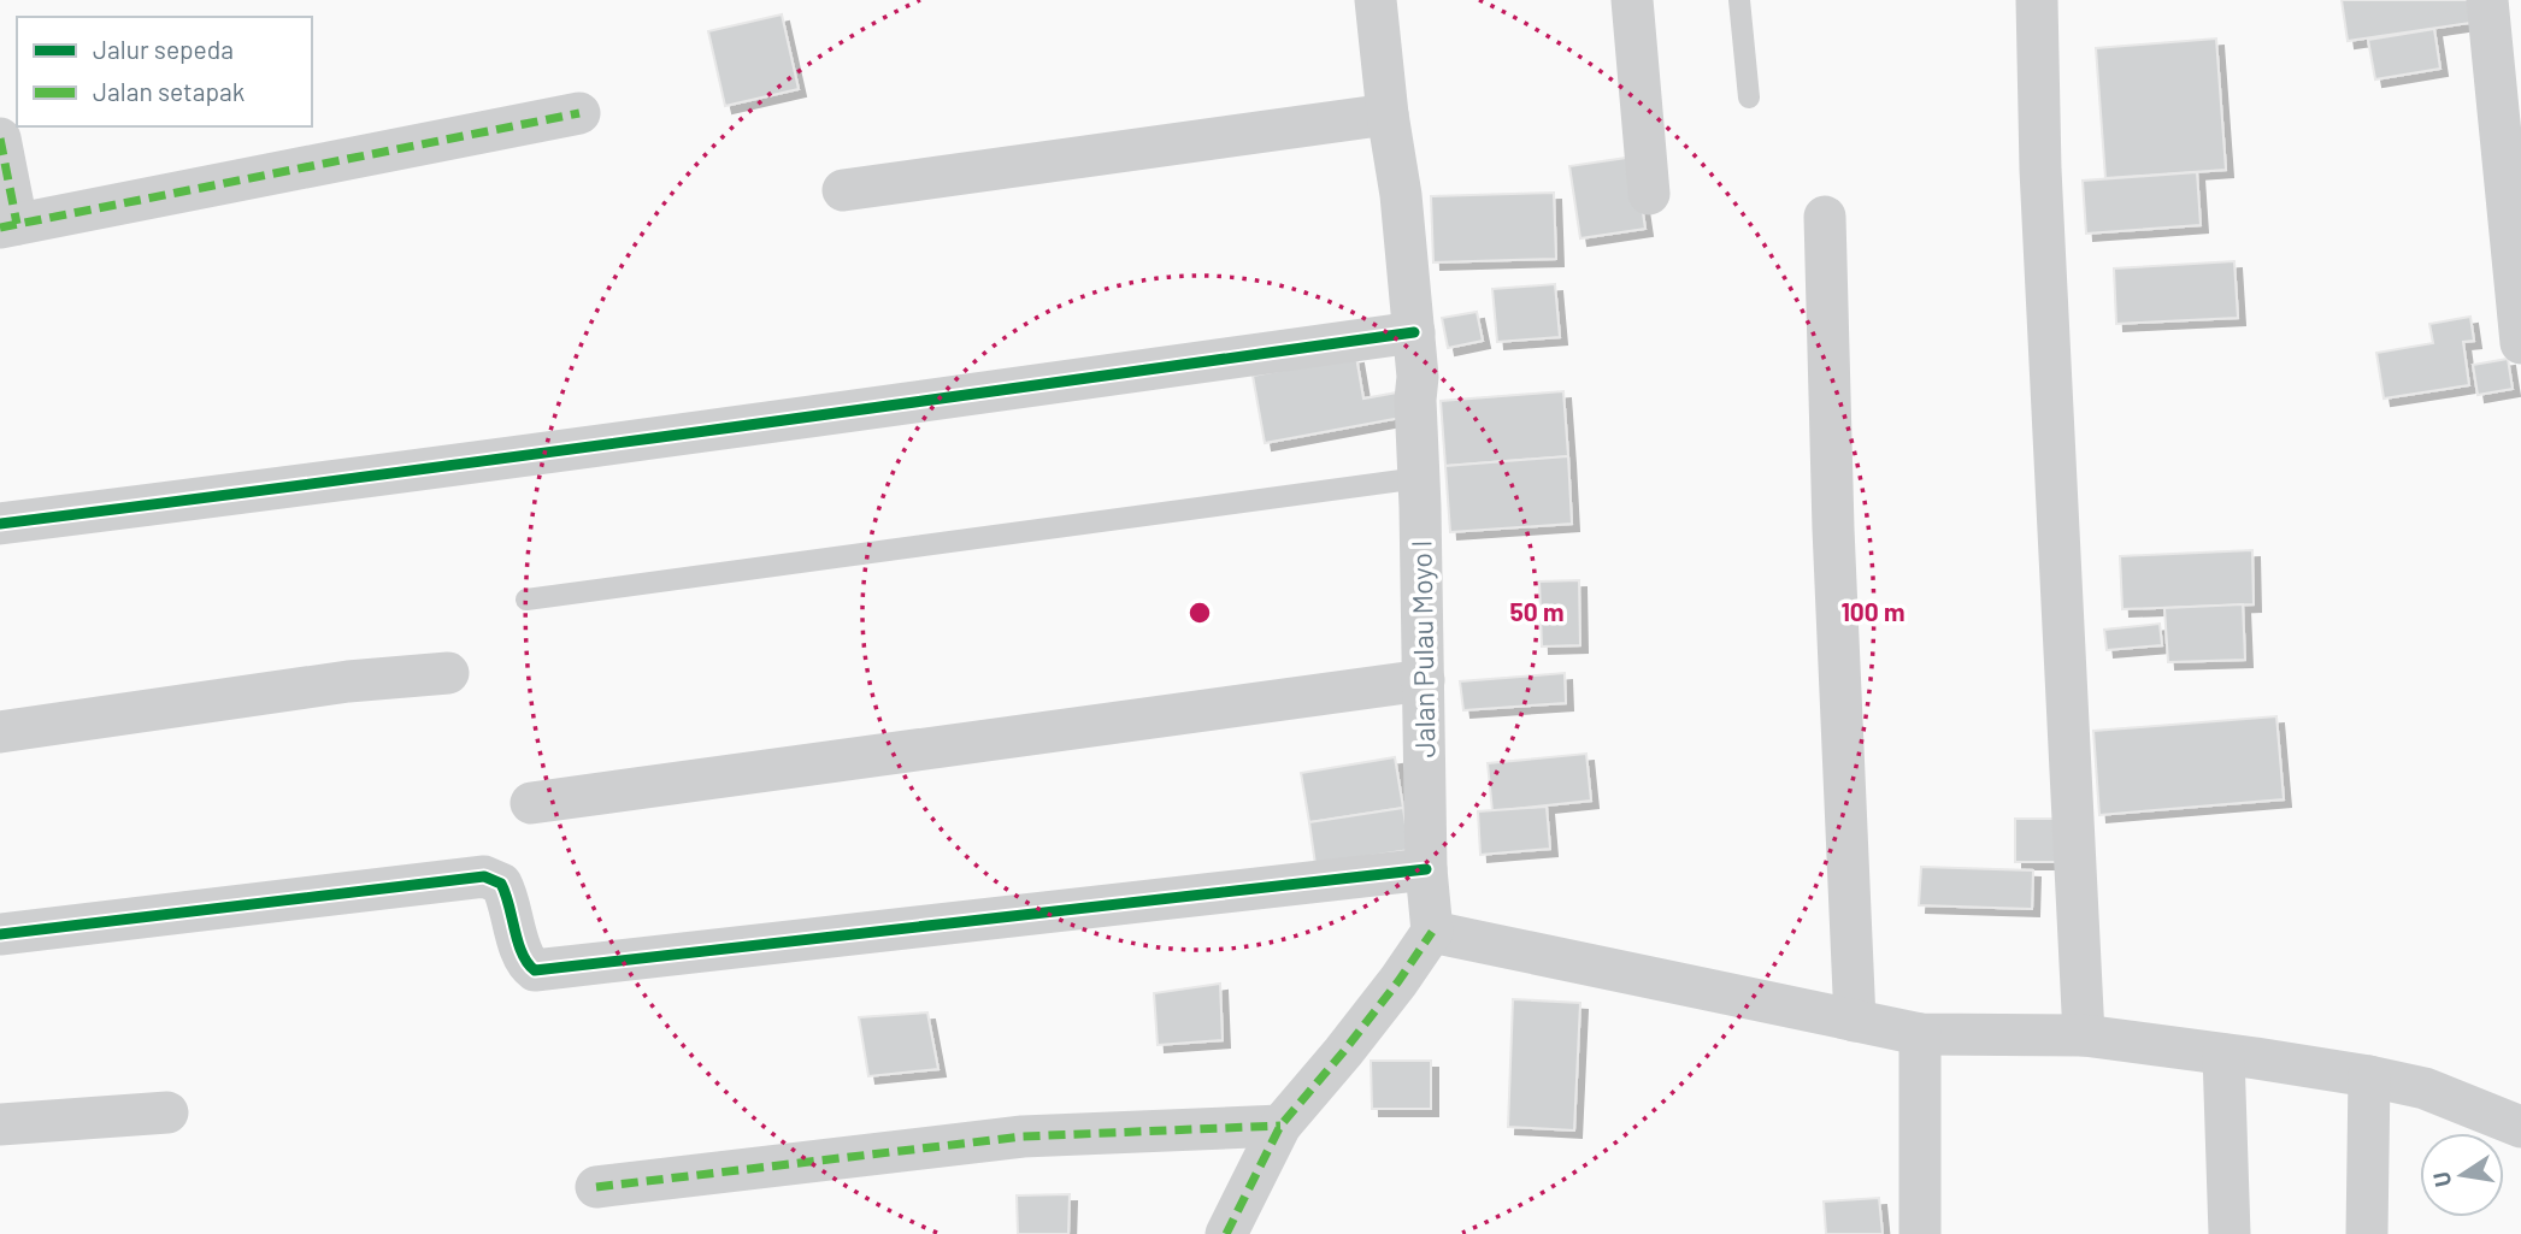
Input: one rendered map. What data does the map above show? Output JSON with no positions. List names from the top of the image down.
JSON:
{
  "streets": {
    "street": ["Jalan Pulau Moyo I"]
  },
  "legend": ["Jalur sepeda", "Jalan setapak"],
  "north": "left",
  "rings": ["50 m", "100 m"]
}
